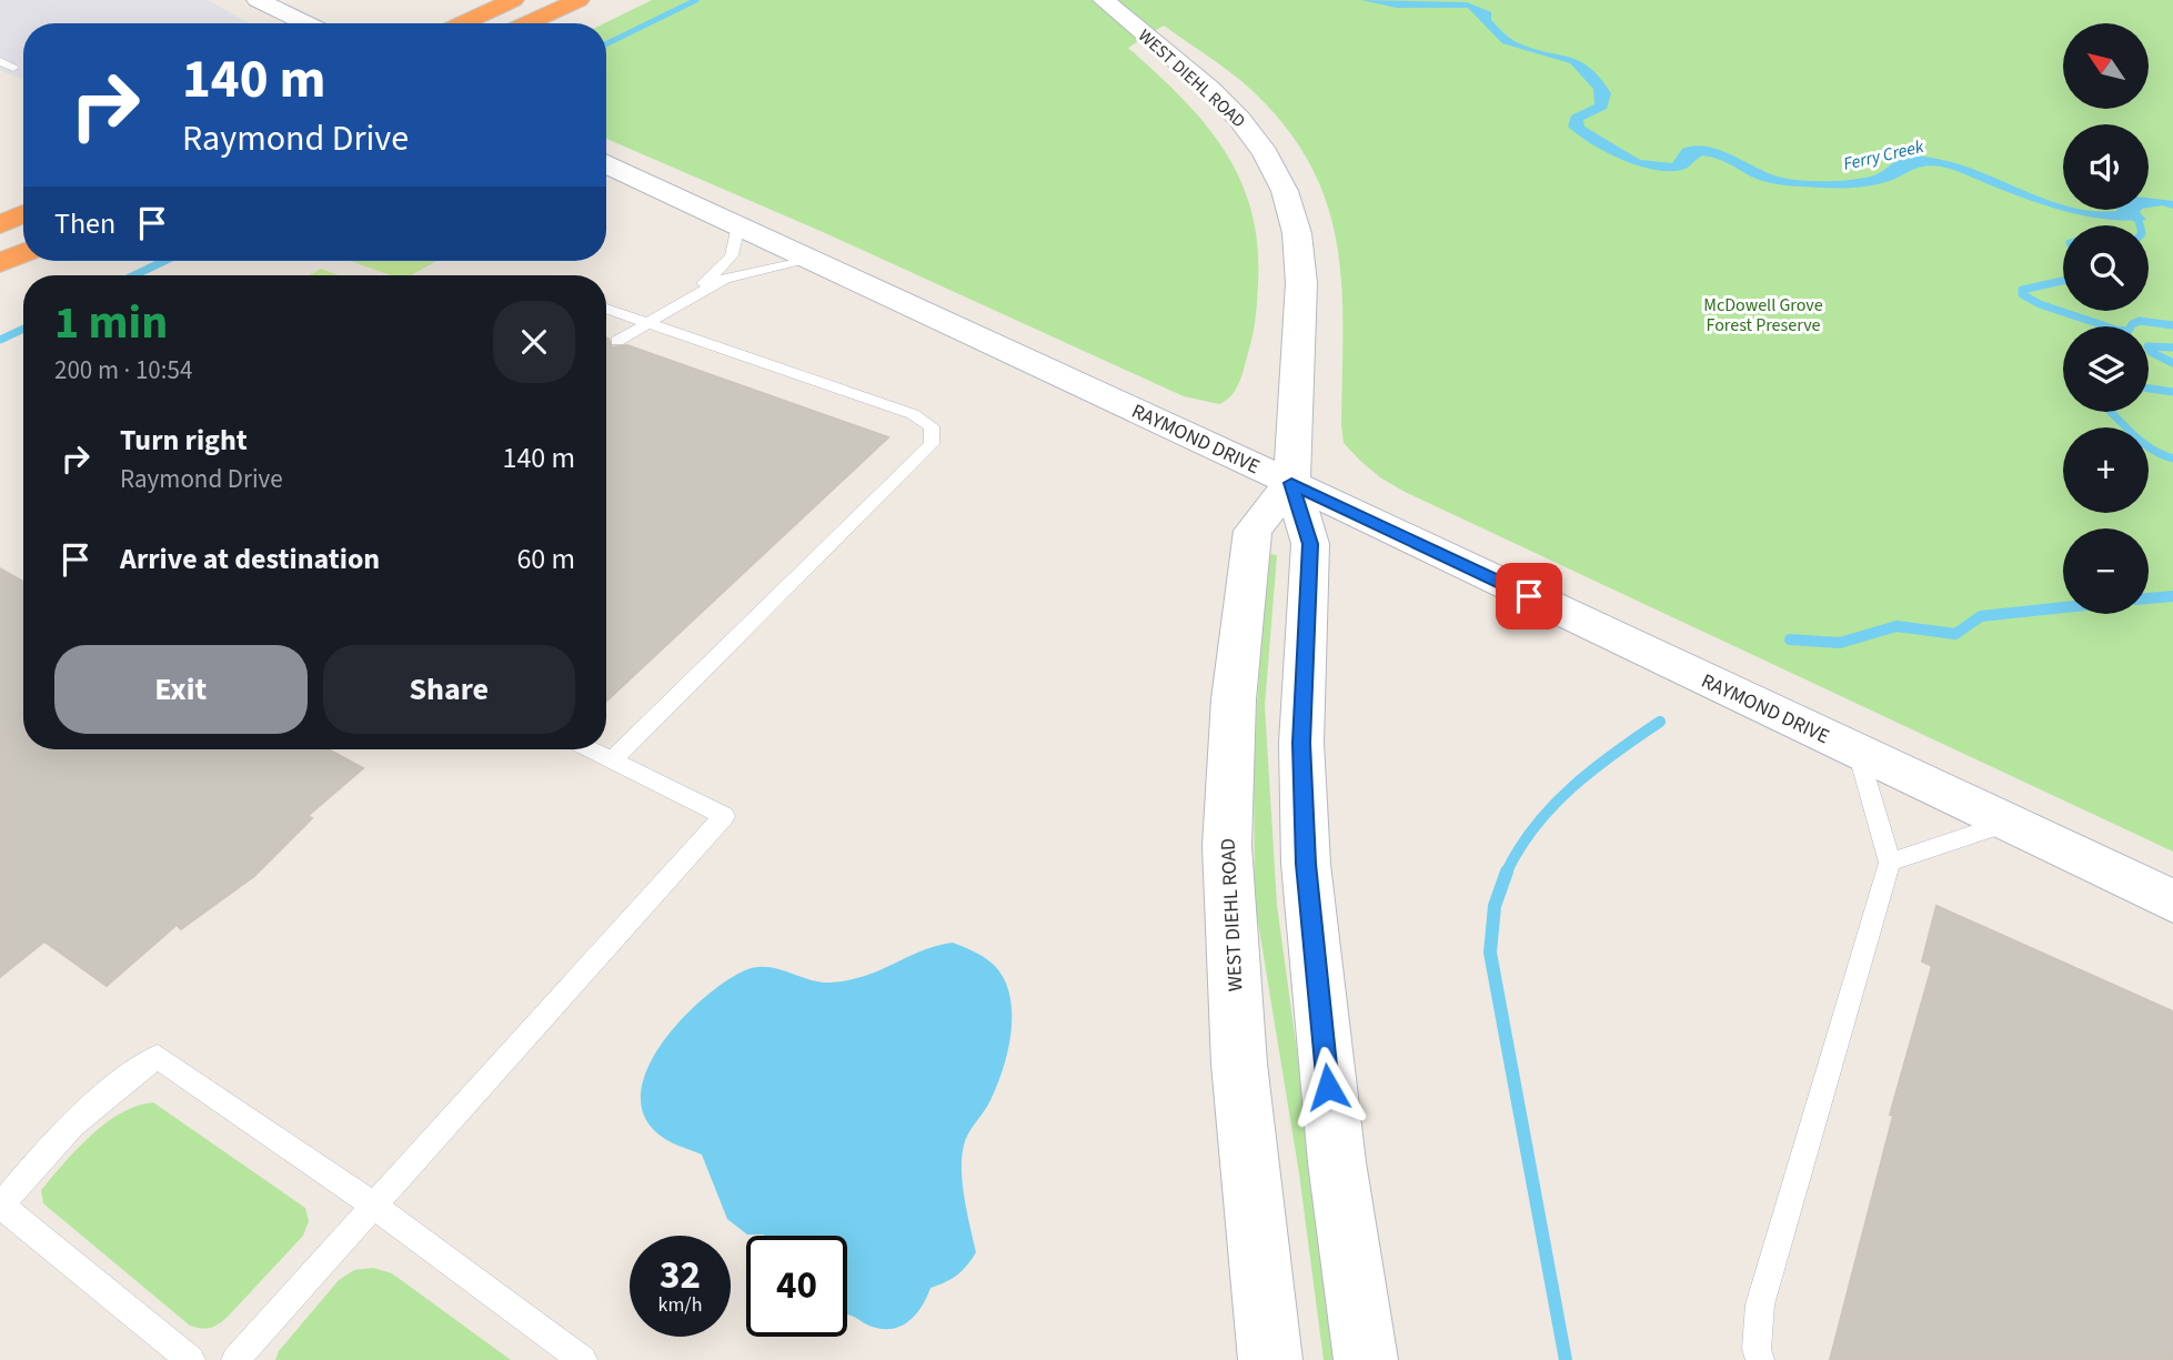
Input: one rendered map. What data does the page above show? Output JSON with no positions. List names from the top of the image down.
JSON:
{
  "streets": {
    "street": ["WEST DIEHL ROAD", "RAYMOND DRIVE"]
  },
  "crossings": [
    ["WEST DIEHL ROAD", "RAYMOND DRIVE"]
  ],
  "water": ["Ferry Creek"],
  "parks": ["McDowell Grove Forest Preserve"],
  "north": "top left",
  "page": {
    "map_buttons": ["+", "−"],
    "turn": ["140 m", "Raymond Drive"],
    "then": "Then",
    "heading": ["1 min", "200 m · 10:54"],
    "list": [
      {
        "name": "Turn right",
        "note": "Raymond Drive",
        "value": "140 m"
      },
      {
        "name": "Arrive at destination",
        "value": "60 m"
      }
    ],
    "buttons": ["Exit", "Share"],
    "speed": "32 km/h",
    "limit": "40"
  }
}
